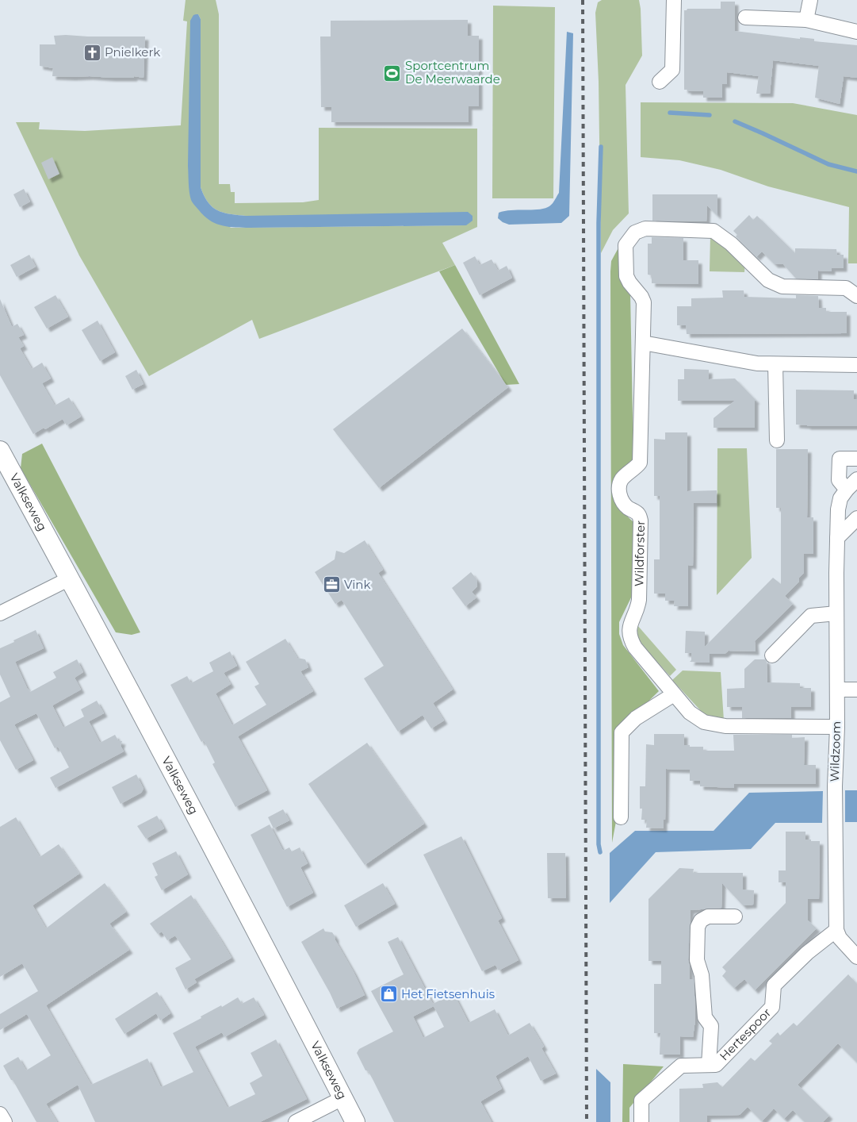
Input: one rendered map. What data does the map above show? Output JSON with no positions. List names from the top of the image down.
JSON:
{
  "streets": {
    "street": [
      "Valkseweg",
      "Wildforster",
      "Wildzoom",
      "Hertespoor"
    ]
  },
  "crossings": [
    ["Wildforster", "Wildzoom"],
    ["Wildzoom", "Hertespoor"]
  ],
  "places": {
    "church": ["Pnielkerk"],
    "sports": ["Sportcentrum De Meerwaarde"],
    "office": ["Vink"],
    "shop": ["Het Fietsenhuis"]
  }
}
